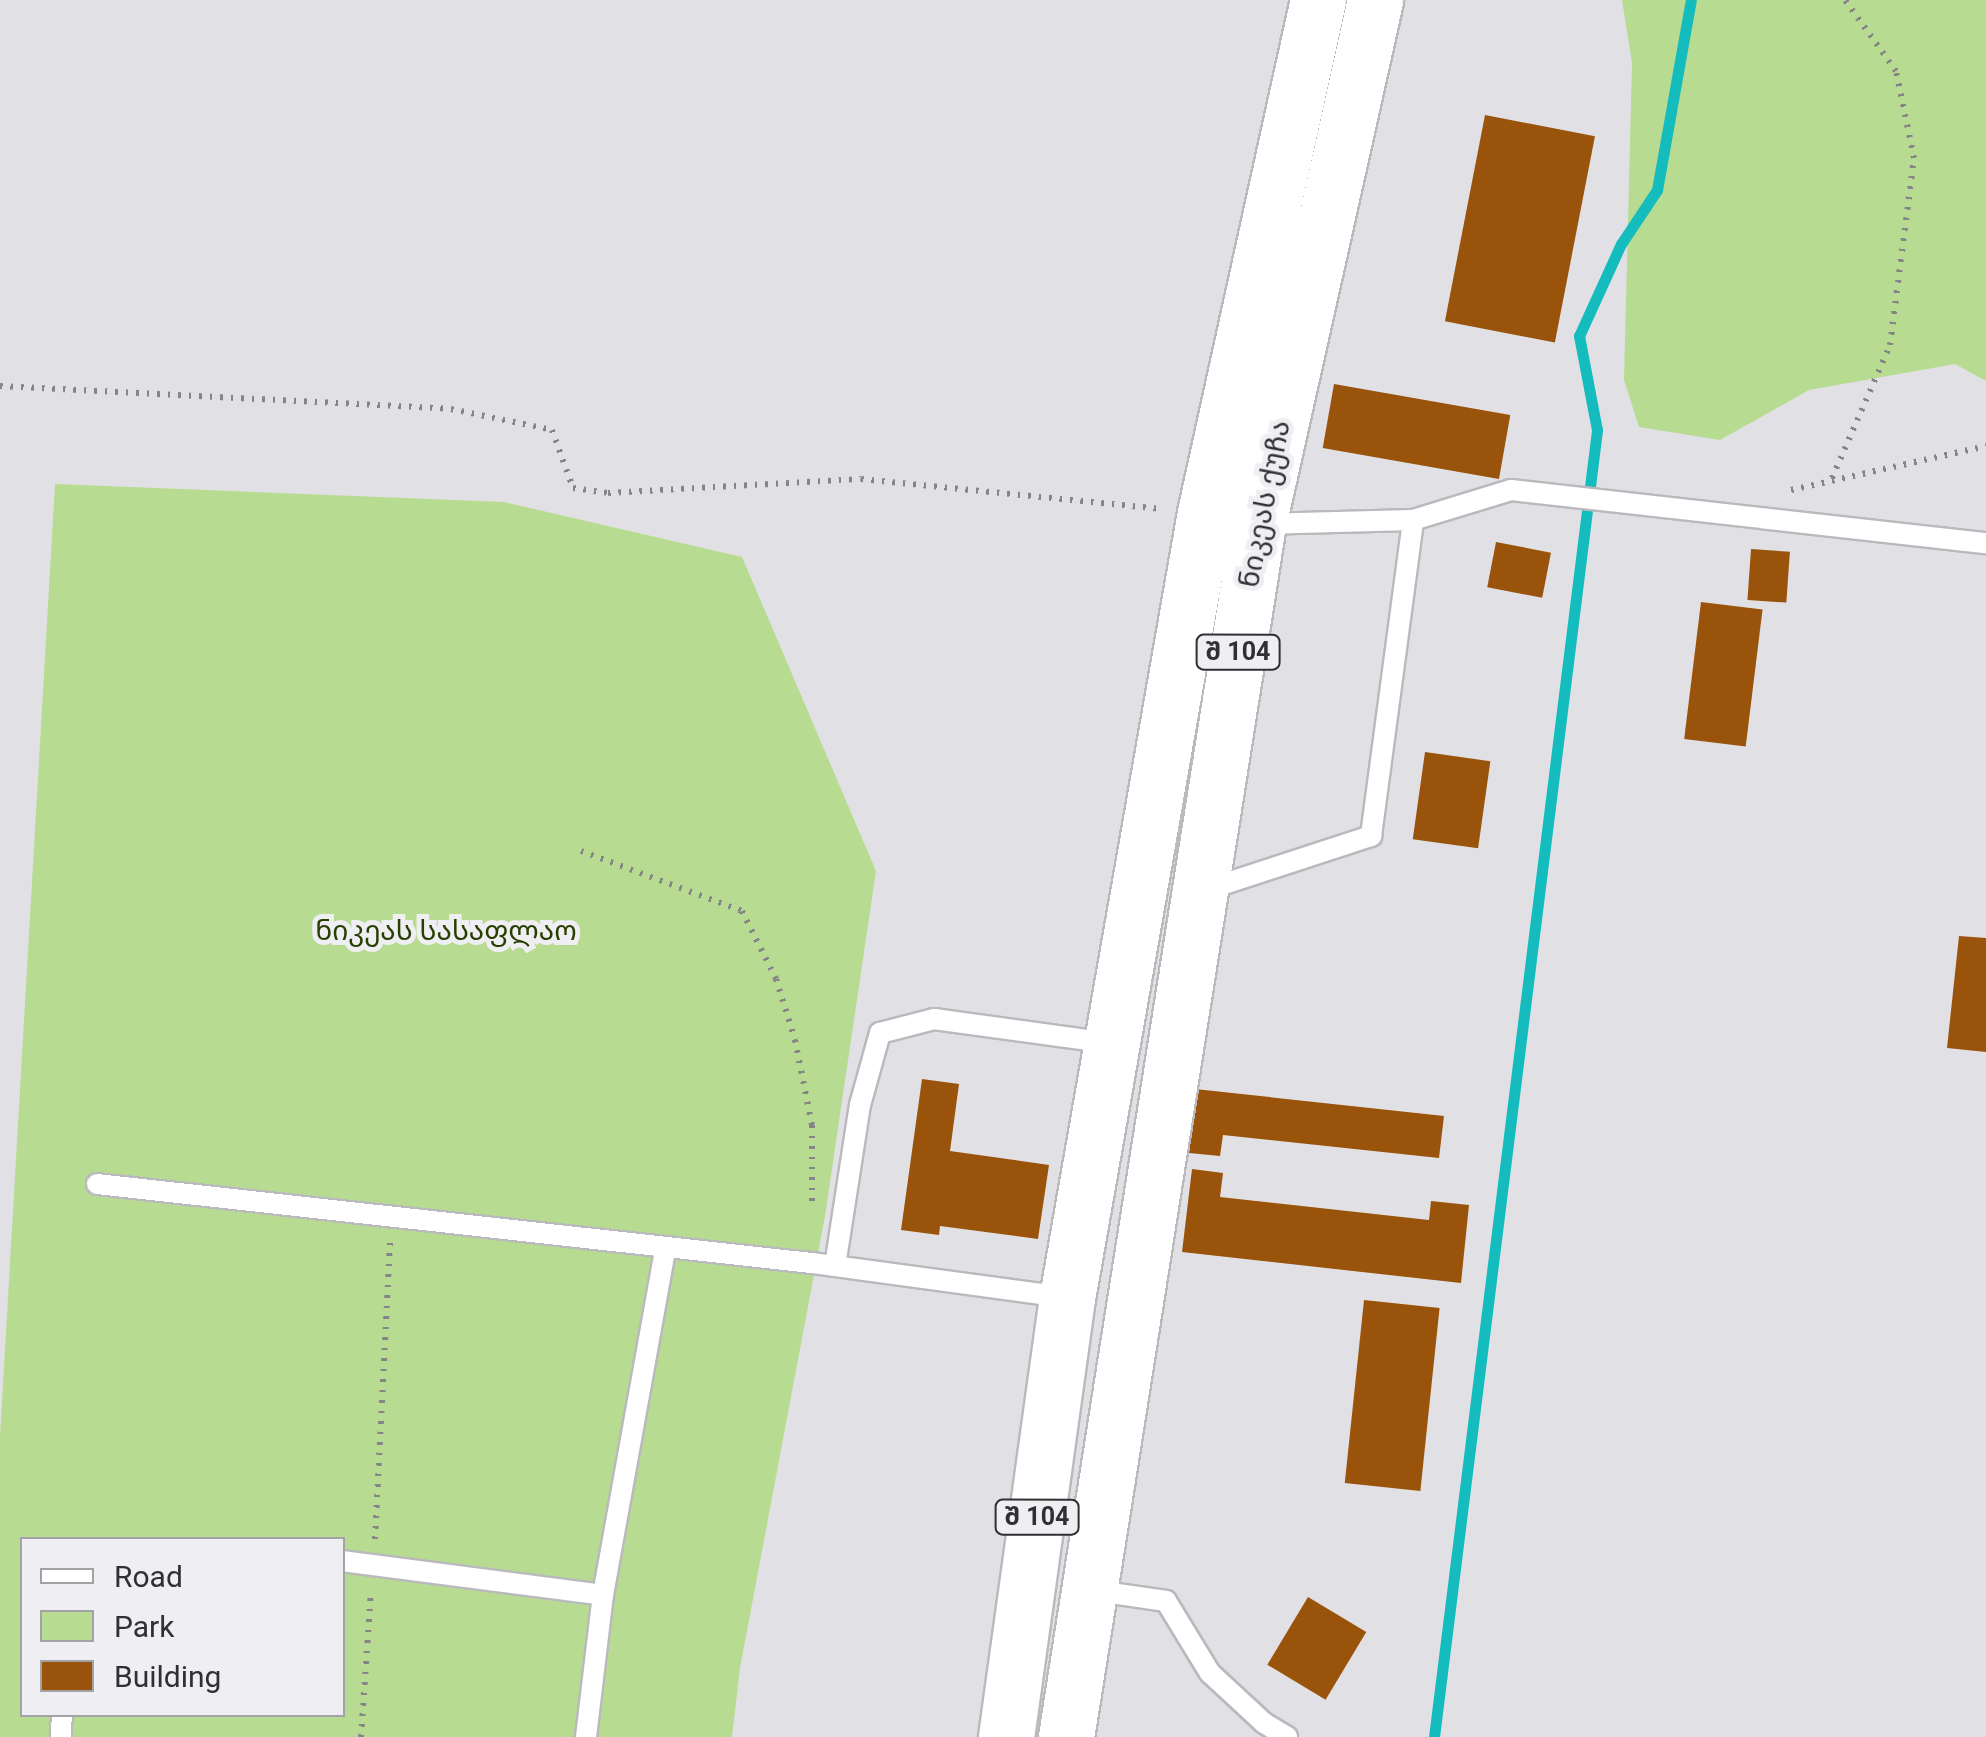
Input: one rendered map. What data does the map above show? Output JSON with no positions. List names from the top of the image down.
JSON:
{
  "streets": {
    "main road": ["ნიკეას ქუჩა", "შ 104"]
  },
  "crossings": [
    ["ნიკეას ქუჩა", "შ 104"]
  ],
  "parks": ["ნიკეას სასაფლაო"],
  "legend": ["Road", "Park", "Building"]
}
